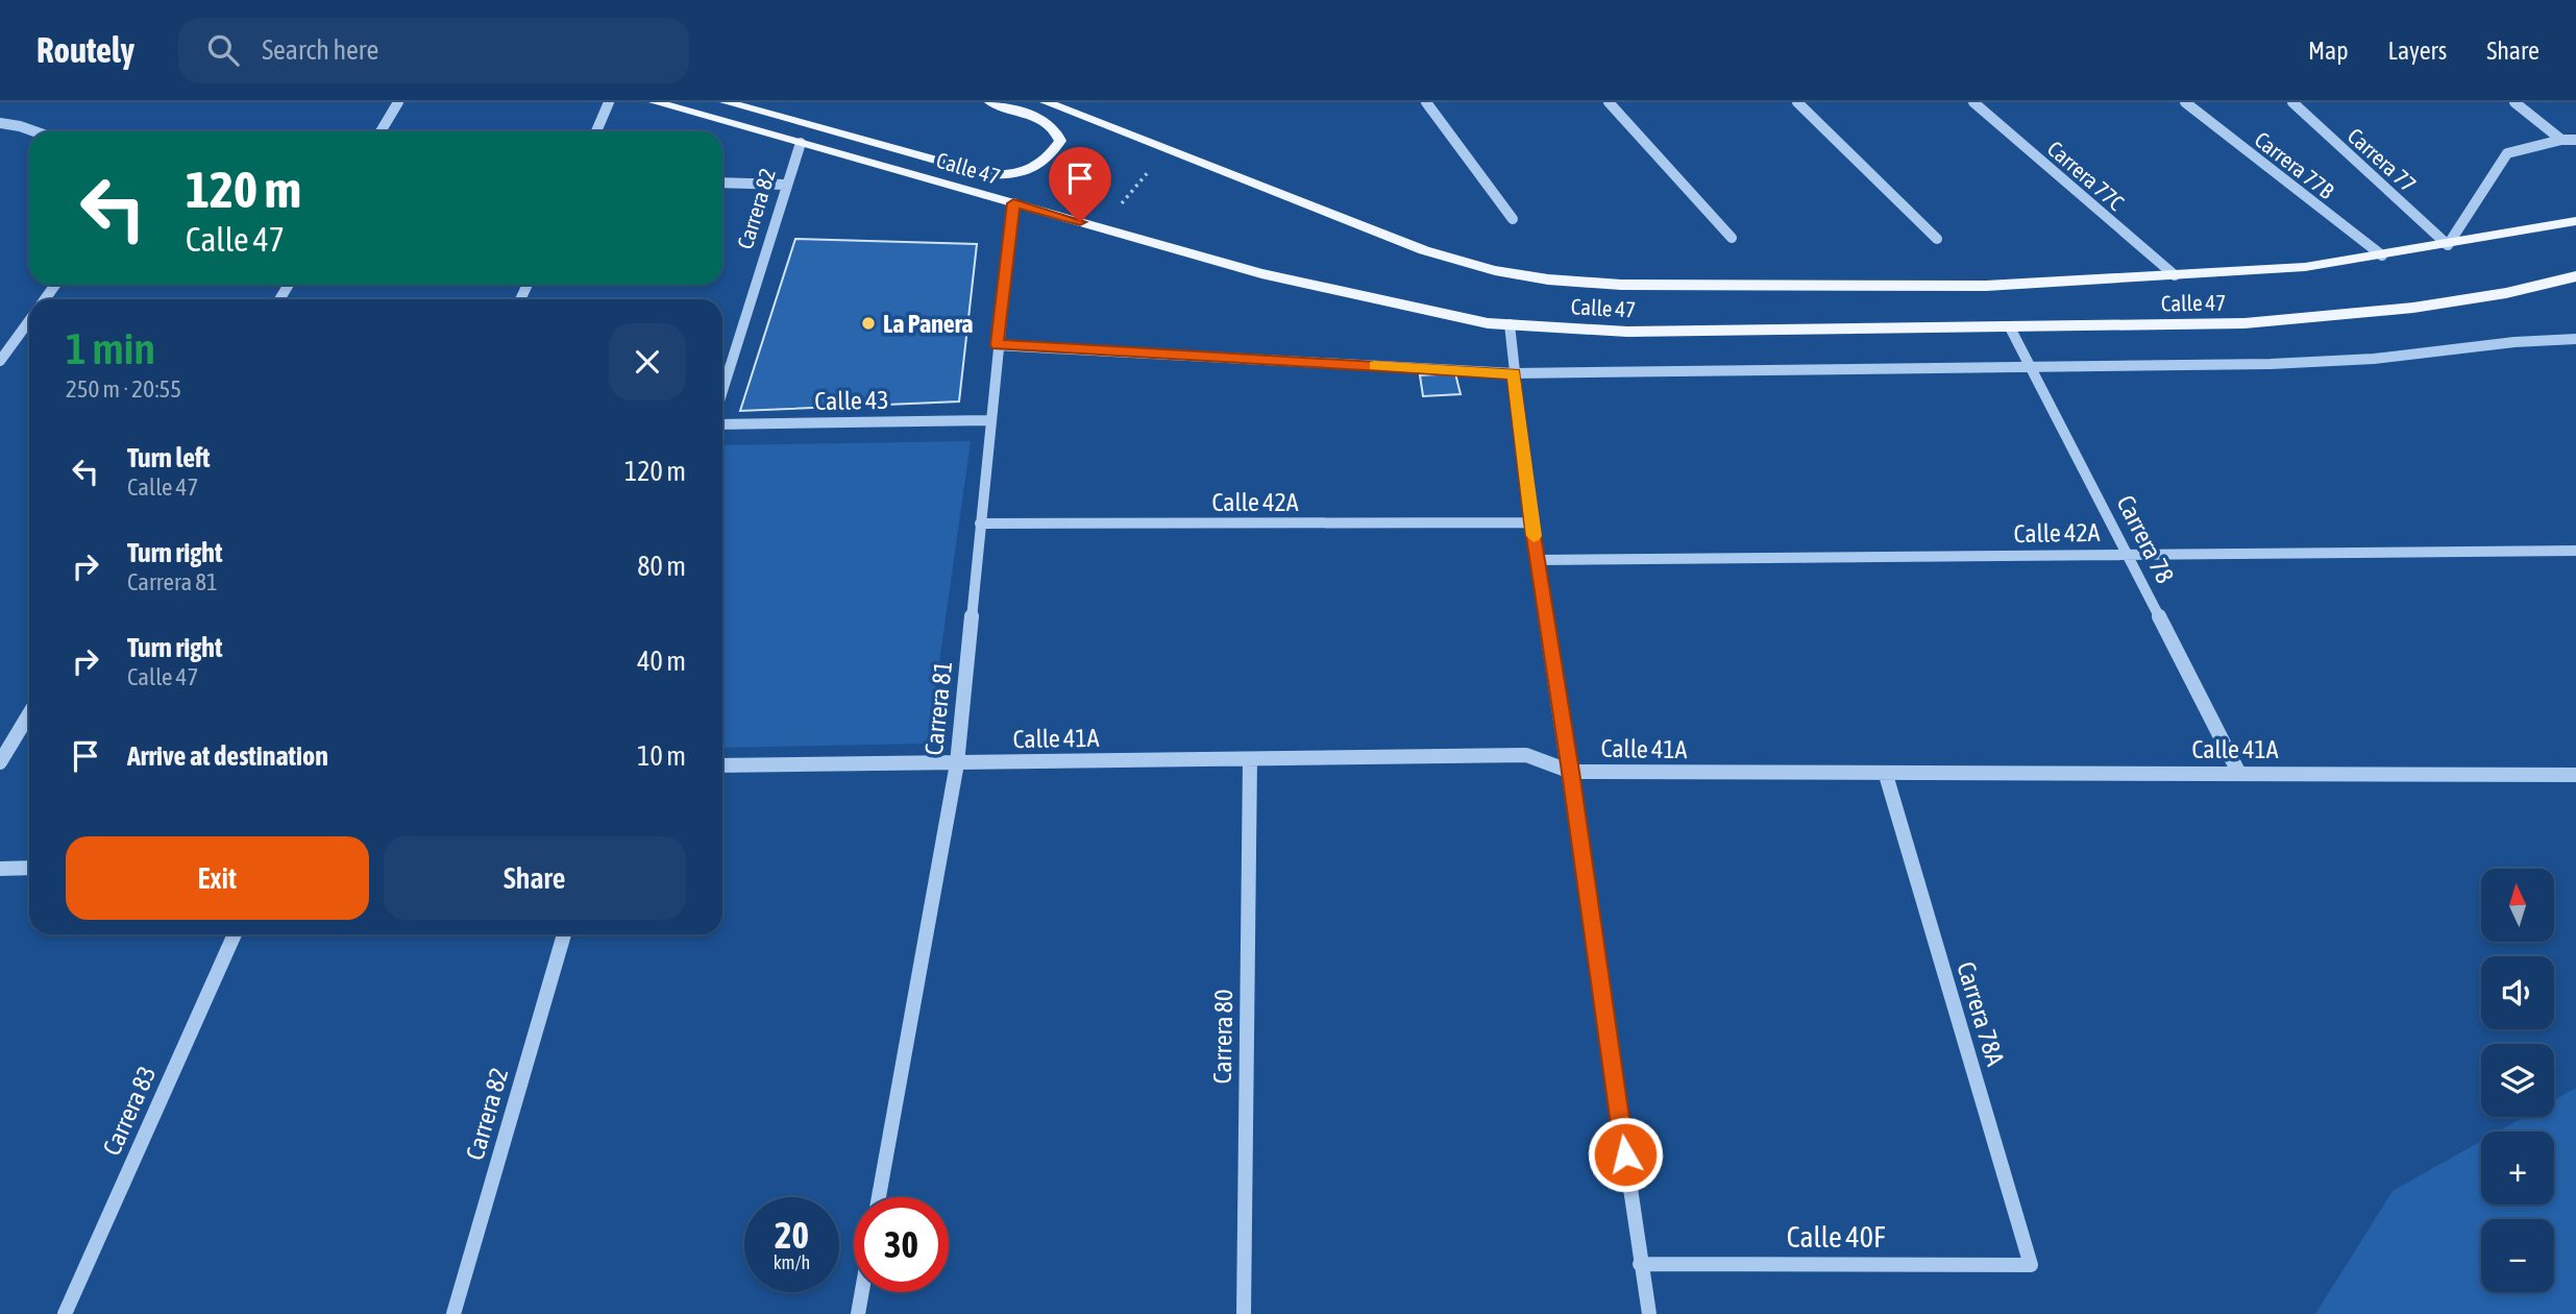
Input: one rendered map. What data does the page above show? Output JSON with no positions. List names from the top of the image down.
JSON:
{
  "streets": {
    "main road": ["Calle 47"],
    "street": [
      "Carrera 77",
      "Carrera 77B",
      "Carrera 77C",
      "Carrera 82",
      "Calle 43",
      "Calle 42A",
      "Carrera 78",
      "Carrera 81",
      "Calle 41A",
      "Carrera 78A",
      "Carrera 80",
      "Carrera 83",
      "Calle 40F"
    ]
  },
  "crossings": [
    ["Carrera 77", "Calle 47"],
    ["Carrera 77B", "Calle 47"],
    ["Calle 47", "Carrera 77C"],
    ["Calle 47", "Carrera 82"],
    ["Calle 47", "Carrera 78"],
    ["Calle 47", "Carrera 81"],
    ["Calle 43", "Carrera 81"],
    ["Calle 42A", "Carrera 78"],
    ["Calle 42A", "Carrera 81"],
    ["Carrera 78", "Calle 41A"],
    ["Carrera 81", "Calle 41A"],
    ["Calle 41A", "Carrera 78A"],
    ["Calle 41A", "Carrera 80"],
    ["Carrera 78A", "Calle 40F"]
  ],
  "places": ["La Panera"],
  "north": "top",
  "page": {
    "header": "Routely",
    "search": "Search here",
    "nav": ["Map", "Layers", "Share"],
    "turn": ["120 m", "Calle 47"],
    "heading": ["1 min", "250 m · 20:55"],
    "list": [
      {
        "name": "Turn left",
        "note": "Calle 47",
        "value": "120 m"
      },
      {
        "name": "Turn right",
        "note": "Carrera 81",
        "value": "80 m"
      },
      {
        "name": "Turn right",
        "note": "Calle 47",
        "value": "40 m"
      },
      {
        "name": "Arrive at destination",
        "value": "10 m"
      }
    ],
    "buttons": ["Exit", "Share"],
    "map_buttons": ["+", "−"],
    "speed": "20 km/h",
    "limit": "30"
  }
}
